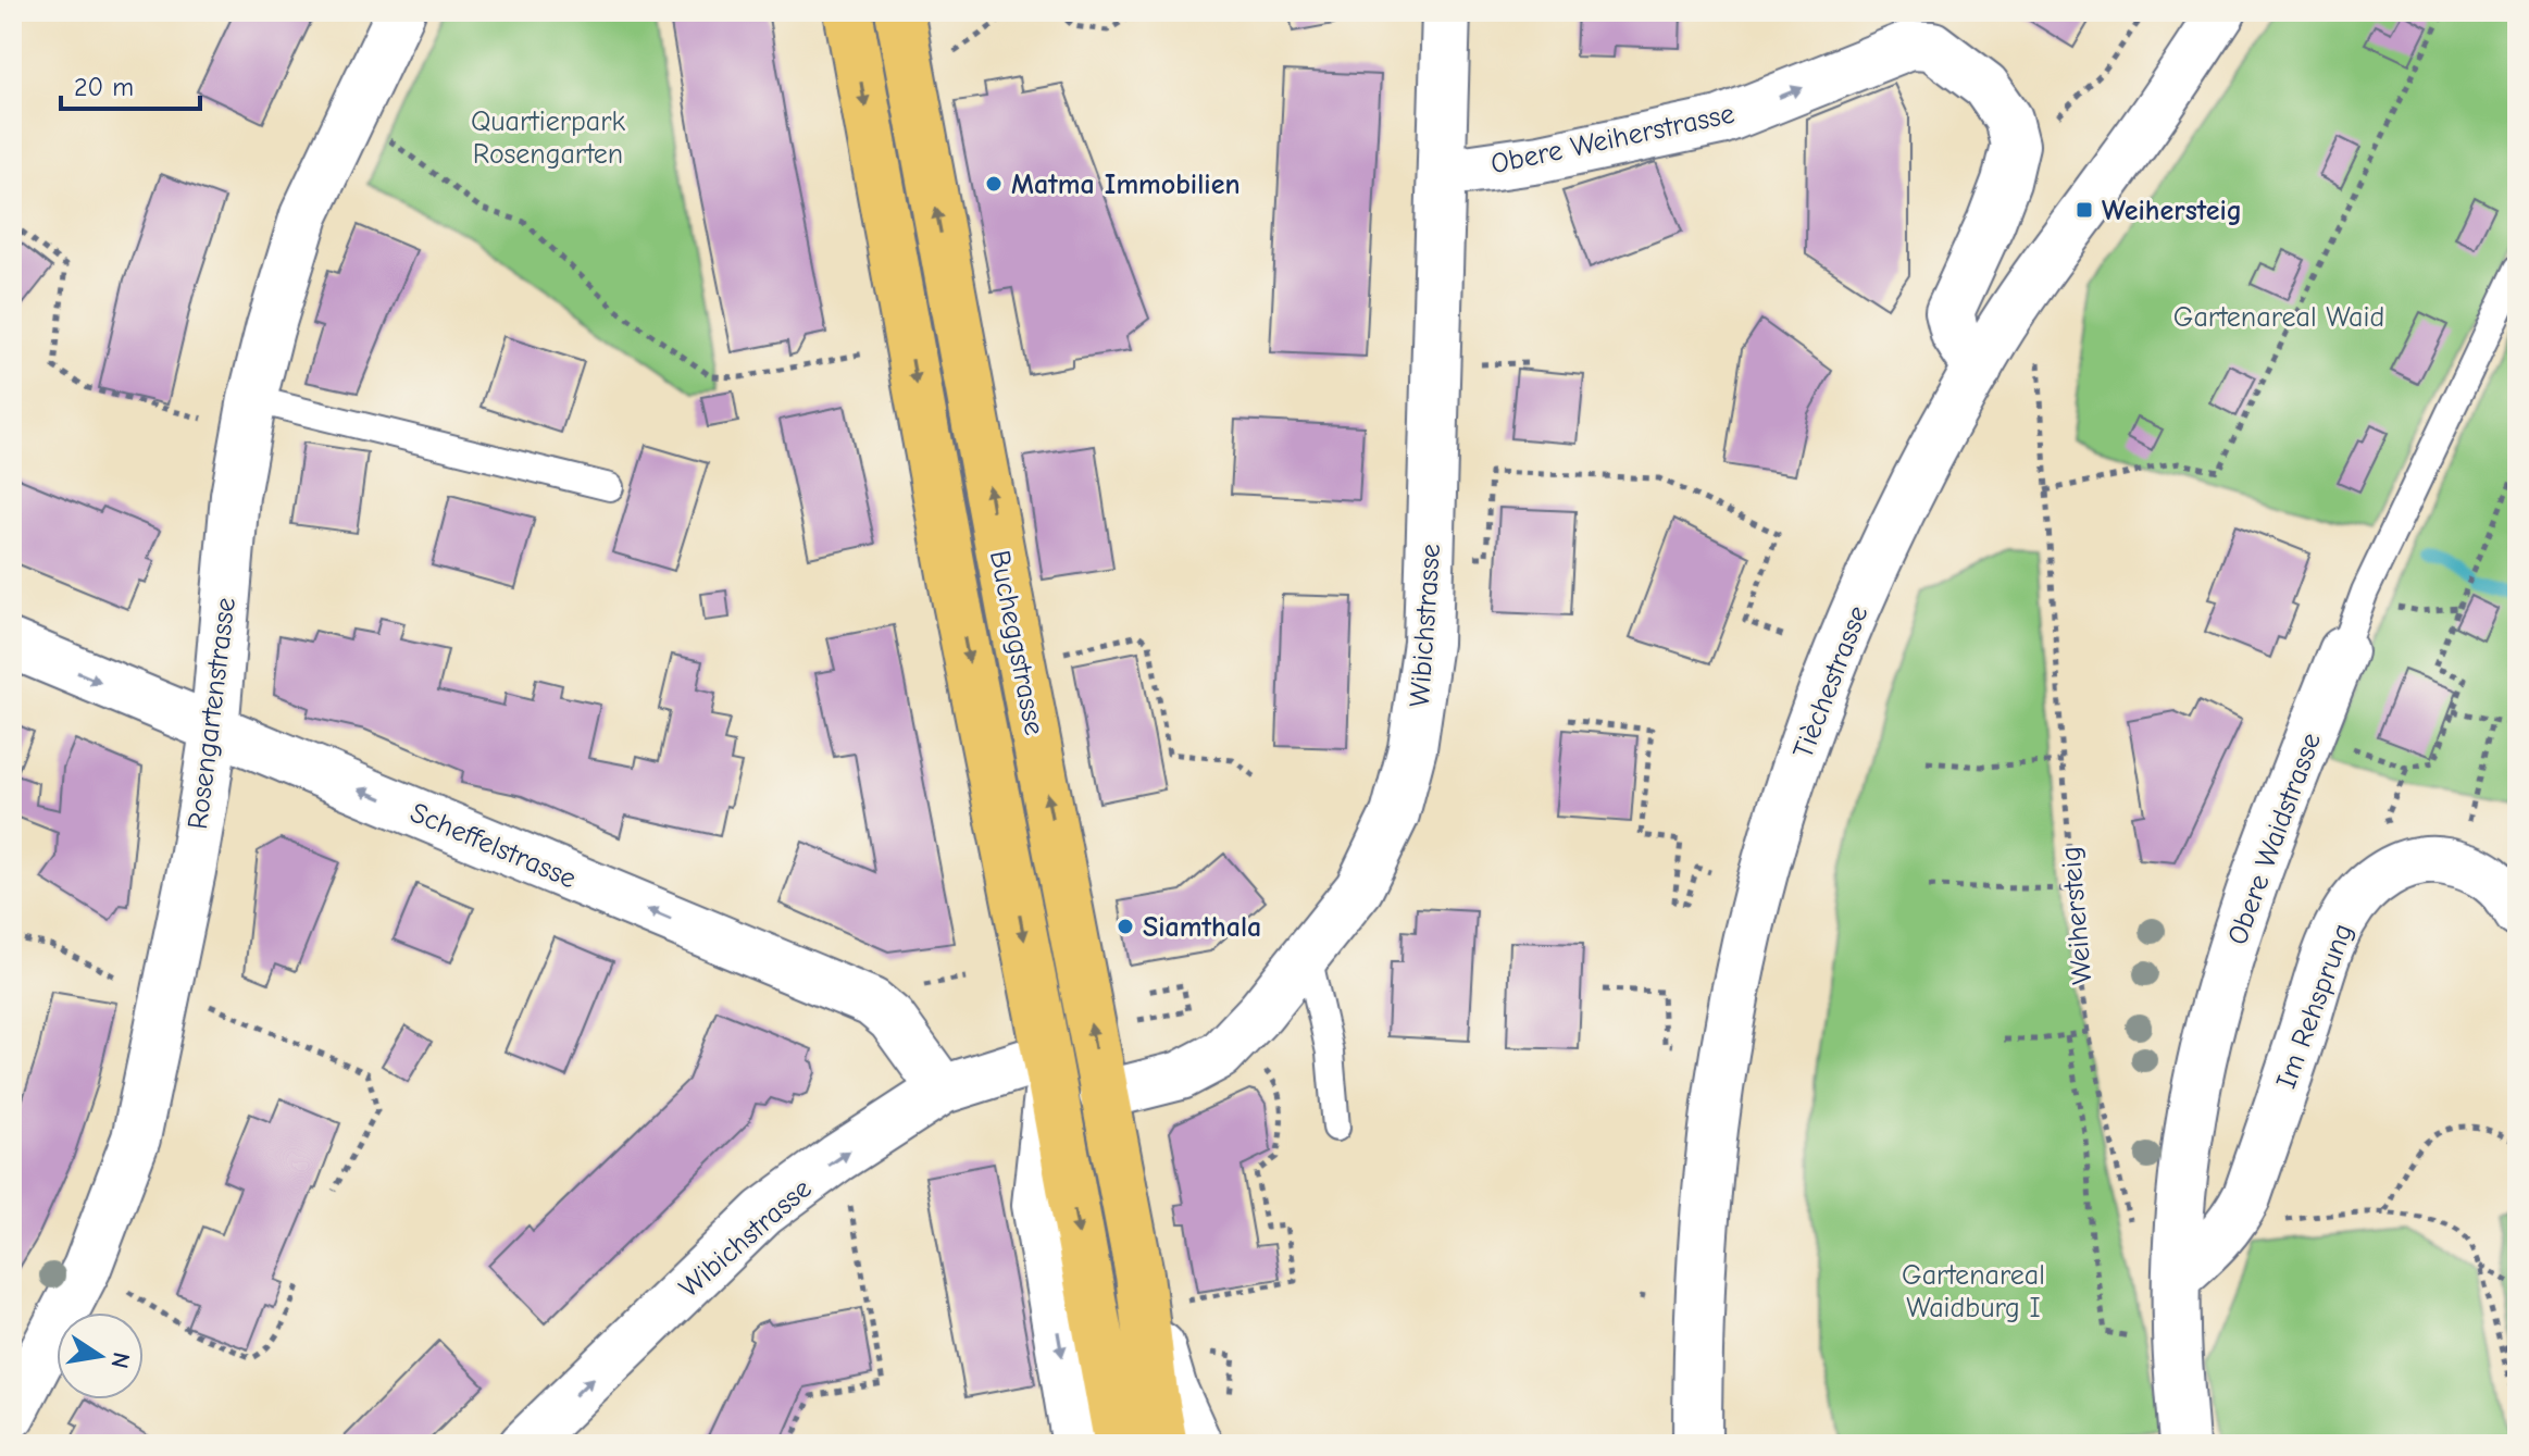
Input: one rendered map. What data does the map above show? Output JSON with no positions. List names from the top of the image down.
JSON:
{
  "streets": {
    "main road": ["Bucheggstrasse"],
    "street": [
      "Obere Weiherstrasse",
      "Wibichstrasse",
      "Tièchestrasse",
      "Rosengartenstrasse",
      "Obere Waidstrasse",
      "Scheffelstrasse",
      "Im Rehsprung"
    ],
    "path": ["Weihersteig"]
  },
  "crossings": [
    ["Obere Weiherstrasse", "Wibichstrasse"],
    ["Wibichstrasse", "Bucheggstrasse"],
    ["Wibichstrasse", "Scheffelstrasse"],
    ["Rosengartenstrasse", "Scheffelstrasse"],
    ["Obere Waidstrasse", "Im Rehsprung"]
  ],
  "one_way": ["Obere Weiherstrasse"],
  "parks": ["Quartierpark Rosengarten", "Gartenareal Waid", "Gartenareal Waidburg I"],
  "places": {
    "other": ["Matma Immobilien", "Siamthala"],
    "transit": ["Weihersteig"]
  },
  "scale_bar": "20 m",
  "north": "right"
}
